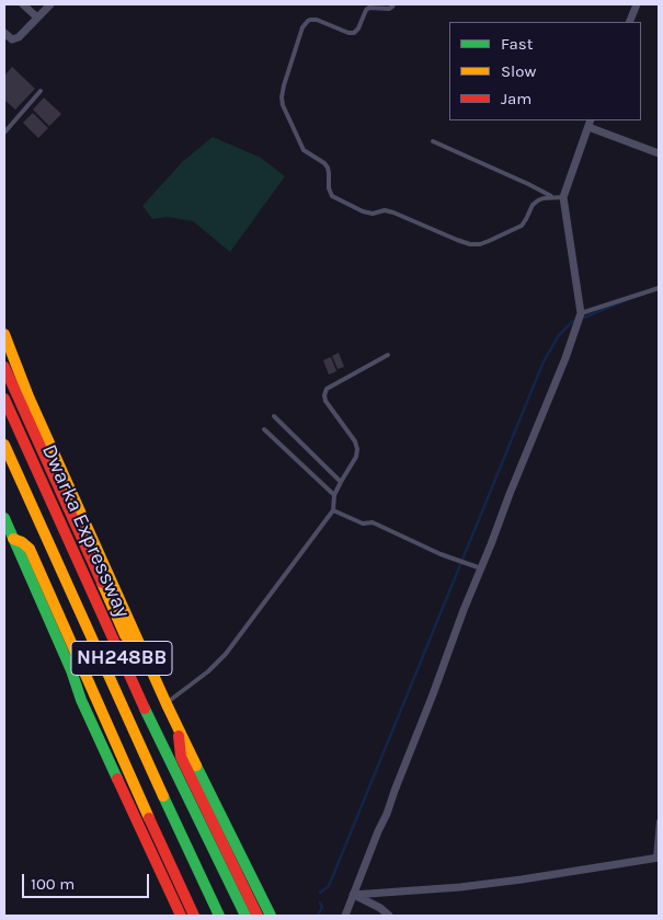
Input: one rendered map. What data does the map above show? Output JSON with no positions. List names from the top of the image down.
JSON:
{
  "streets": {
    "main road": ["Dwarka Expressway", "NH248BB"]
  },
  "legend": ["Fast", "Slow", "Jam"],
  "scale_bar": "100 m"
}
